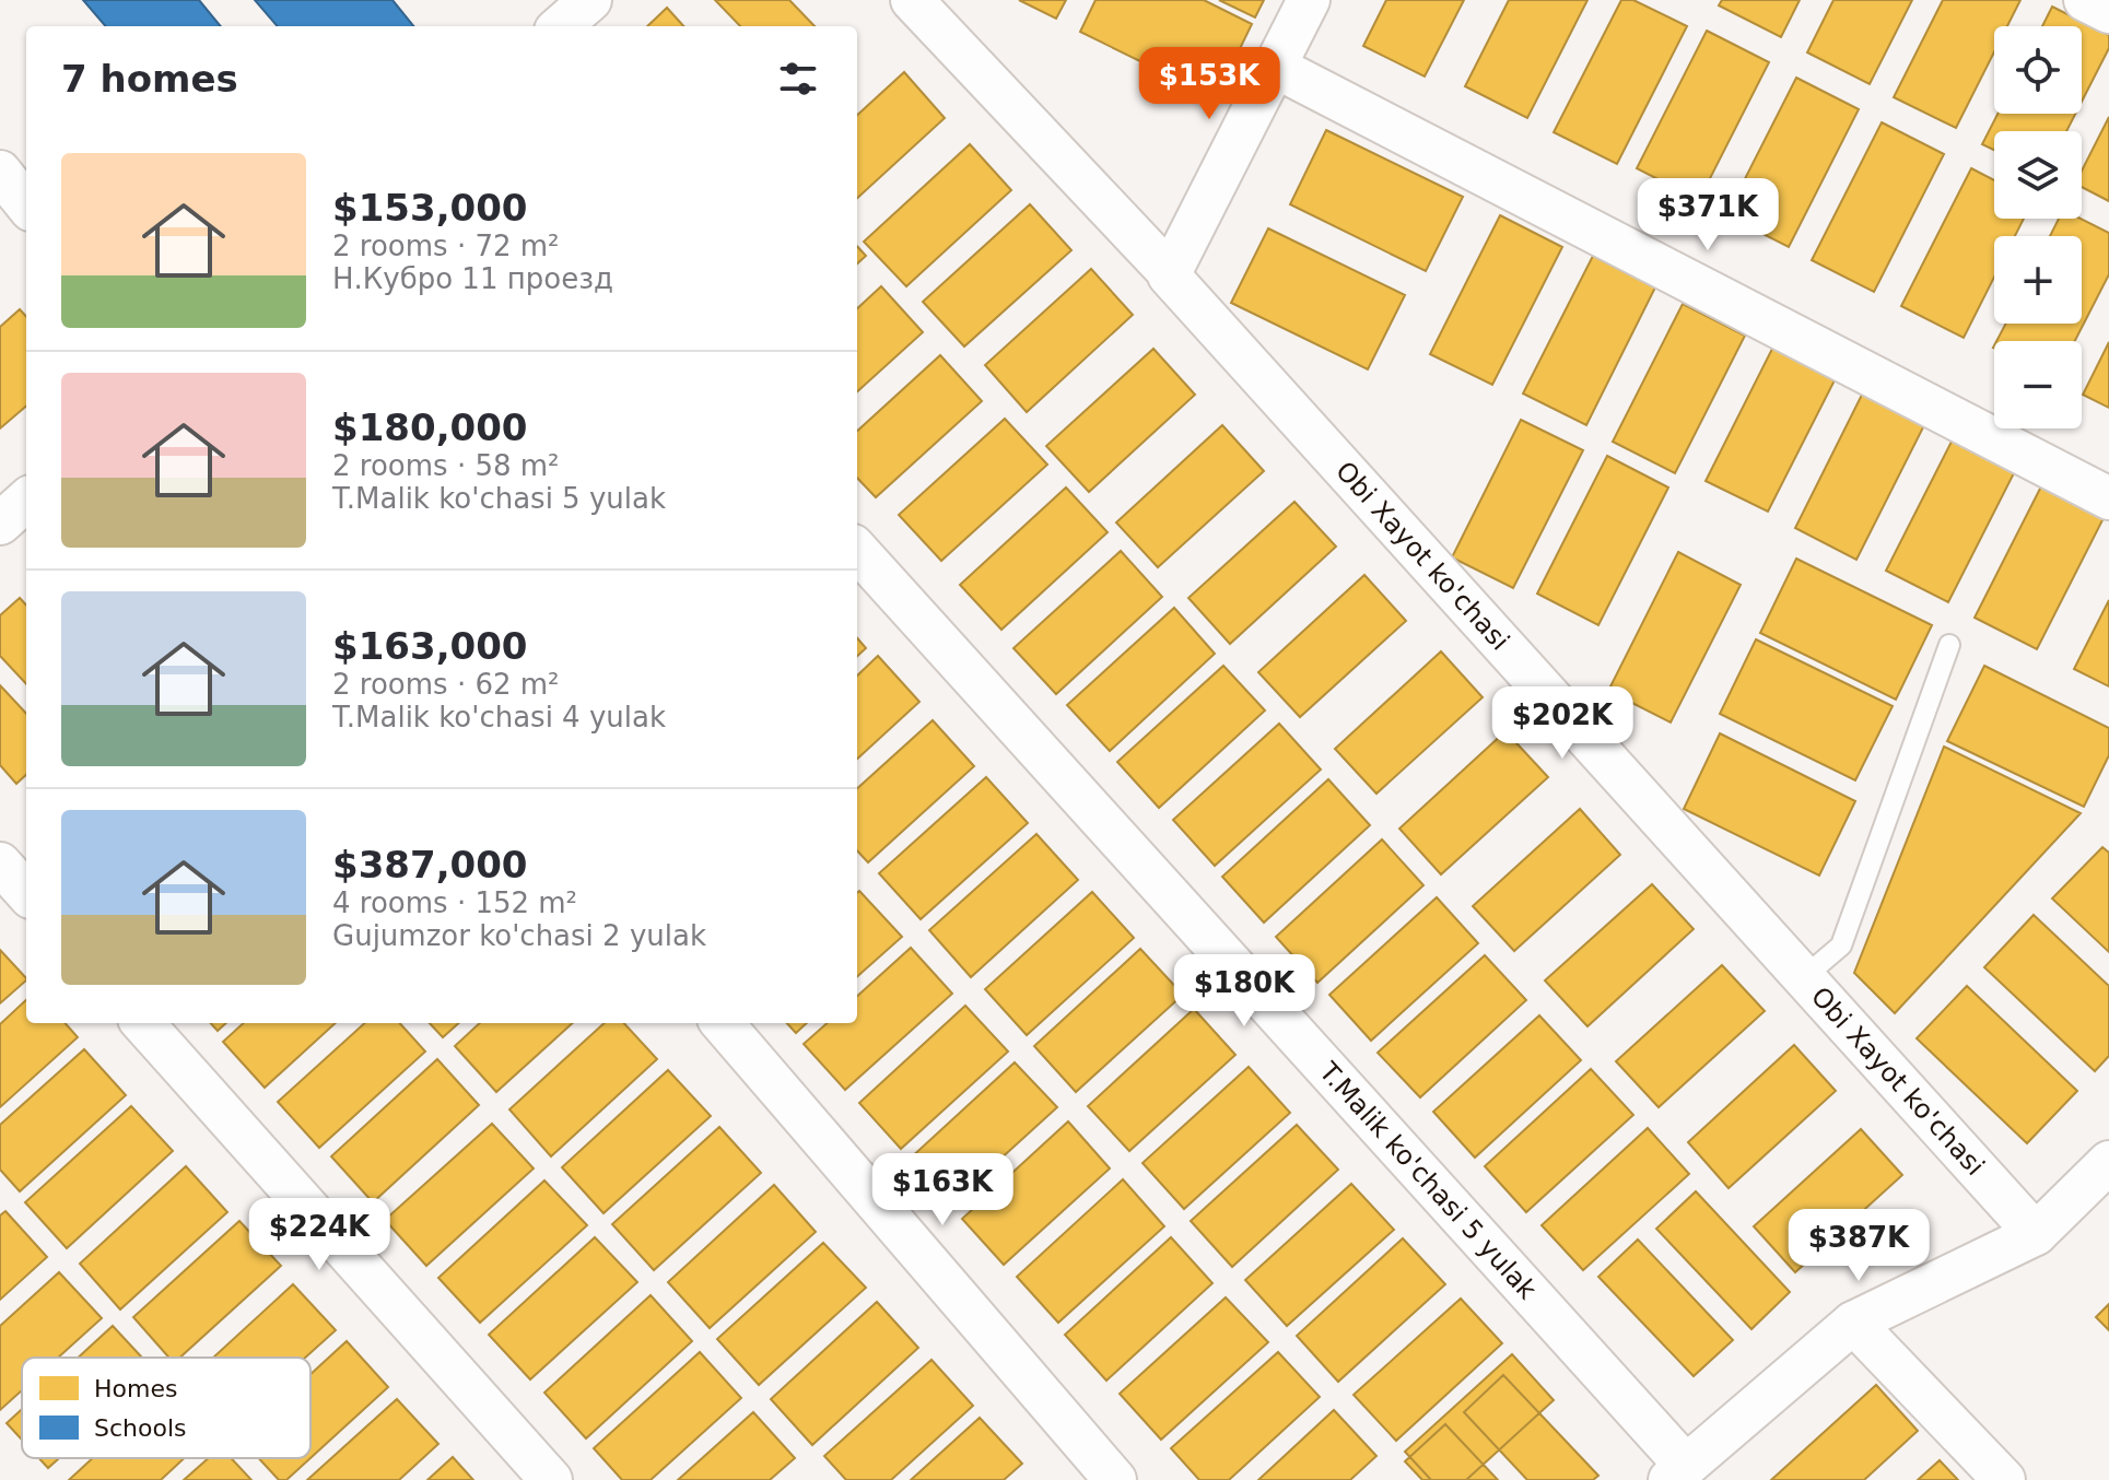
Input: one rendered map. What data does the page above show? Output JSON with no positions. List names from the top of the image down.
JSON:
{
  "streets": {
    "street": ["Obi Xayot ko'chasi", "T.Malik ko'chasi 5 yulak"]
  },
  "legend": ["Homes", "Schools"],
  "page": {
    "map_buttons": ["+", "−"],
    "heading": "7 homes",
    "price": [
      "$153K",
      "$371K",
      "$202K",
      "$180K",
      "$163K",
      "$224K",
      "$387K"
    ],
    "list": [
      {
        "name": "$153,000",
        "note": "2 rooms · 72 m² · Н.Кубро 11 проезд"
      },
      {
        "name": "$180,000",
        "note": "2 rooms · 58 m² · T.Malik ko'chasi 5 yulak"
      },
      {
        "name": "$163,000",
        "note": "2 rooms · 62 m² · T.Malik ko'chasi 4 yulak"
      },
      {
        "name": "$387,000",
        "note": "4 rooms · 152 m² · Gujumzor ko'chasi 2 yulak"
      }
    ]
  }
}
